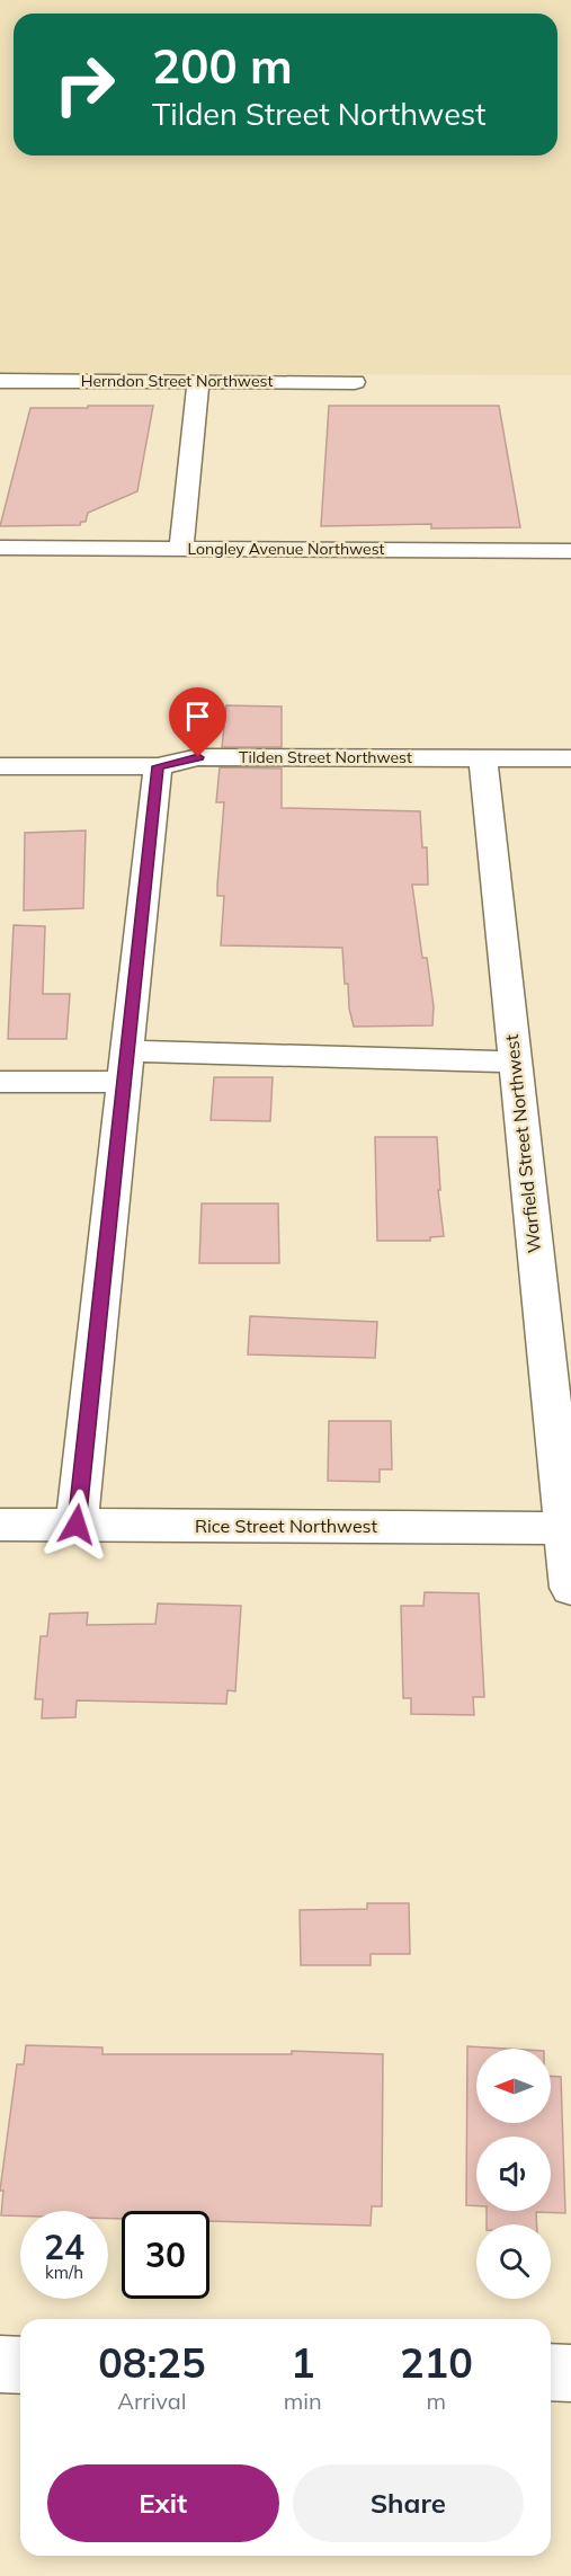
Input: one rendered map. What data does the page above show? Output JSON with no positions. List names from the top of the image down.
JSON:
{
  "streets": {
    "street": [
      "Herndon Street Northwest",
      "Longley Avenue Northwest",
      "Tilden Street Northwest",
      "Warfield Street Northwest",
      "Rice Street Northwest"
    ]
  },
  "crossings": [
    ["Tilden Street Northwest", "Warfield Street Northwest"],
    ["Warfield Street Northwest", "Rice Street Northwest"]
  ],
  "north": "left",
  "page": {
    "turn": ["200 m", "Tilden Street Northwest"],
    "speed": "24 km/h",
    "limit": "30",
    "eta": [
      "08:25",
      "Arrival",
      "1",
      "min",
      "210",
      "m"
    ],
    "buttons": ["Exit", "Share"]
  }
}
